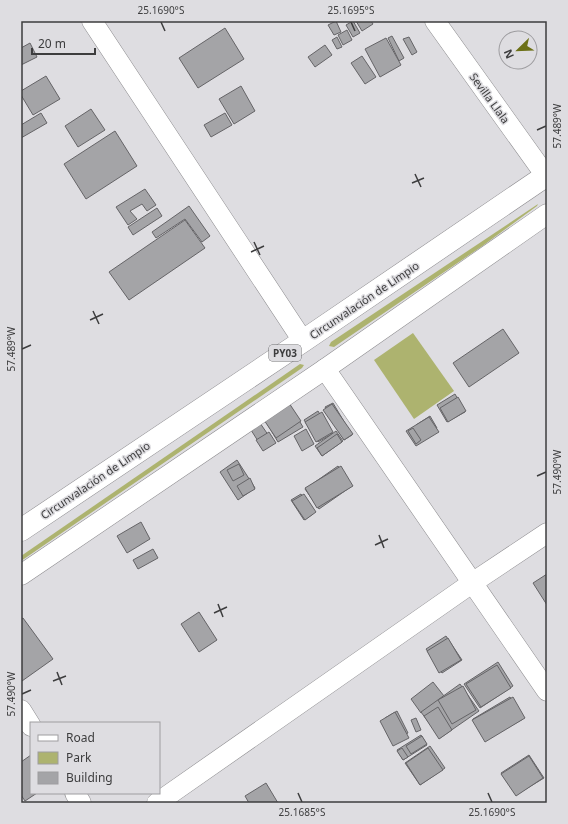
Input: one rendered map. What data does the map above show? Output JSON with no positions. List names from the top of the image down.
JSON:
{
  "streets": {
    "highway": ["Circunvalación de Limpio", "PY03"],
    "street": ["Sevilla Llala"]
  },
  "crossings": [
    ["Sevilla Llala", "Circunvalación de Limpio"]
  ],
  "legend": ["Road", "Park", "Building"],
  "scale_bar": "20 m",
  "north": "bottom left",
  "coordinates": [
    "25.1690°S",
    "25.1695°S",
    "57.489°W",
    "57.490°W",
    "25.1685°S"
  ]
}
